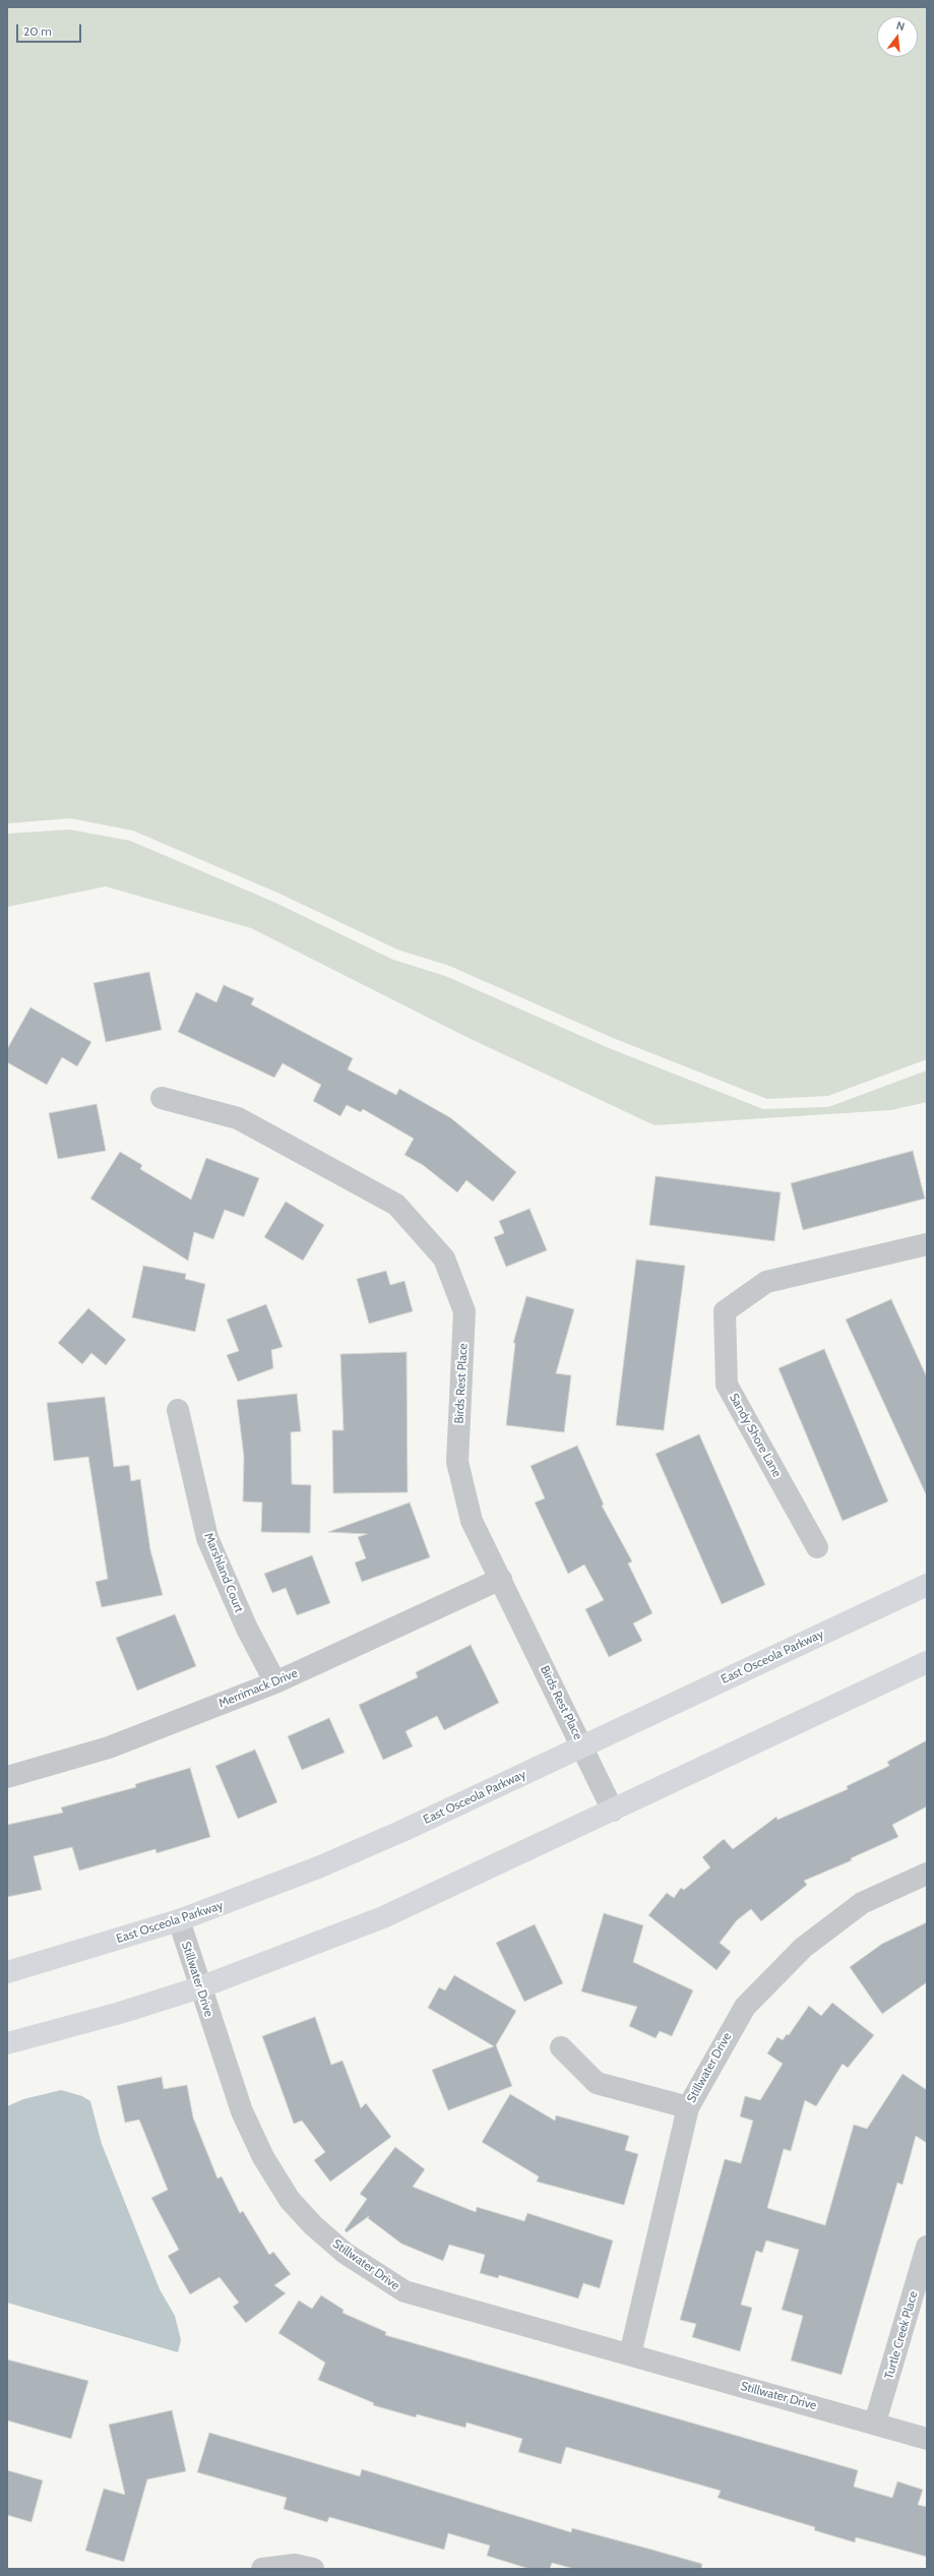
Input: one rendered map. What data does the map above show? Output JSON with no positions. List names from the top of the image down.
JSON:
{
  "streets": {
    "main road": ["East Osceola Parkway"],
    "street": [
      "Birds Rest Place",
      "Sandy Shore Lane",
      "Marshland Court",
      "Merrimack Drive",
      "Stillwater Drive",
      "Turtle Creek Place"
    ]
  },
  "crossings": [
    ["Birds Rest Place", "East Osceola Parkway"],
    ["Birds Rest Place", "Merrimack Drive"],
    ["Marshland Court", "Merrimack Drive"],
    ["East Osceola Parkway", "Stillwater Drive"],
    ["Stillwater Drive", "Turtle Creek Place"]
  ],
  "scale_bar": "20 m",
  "north": "top"
}
